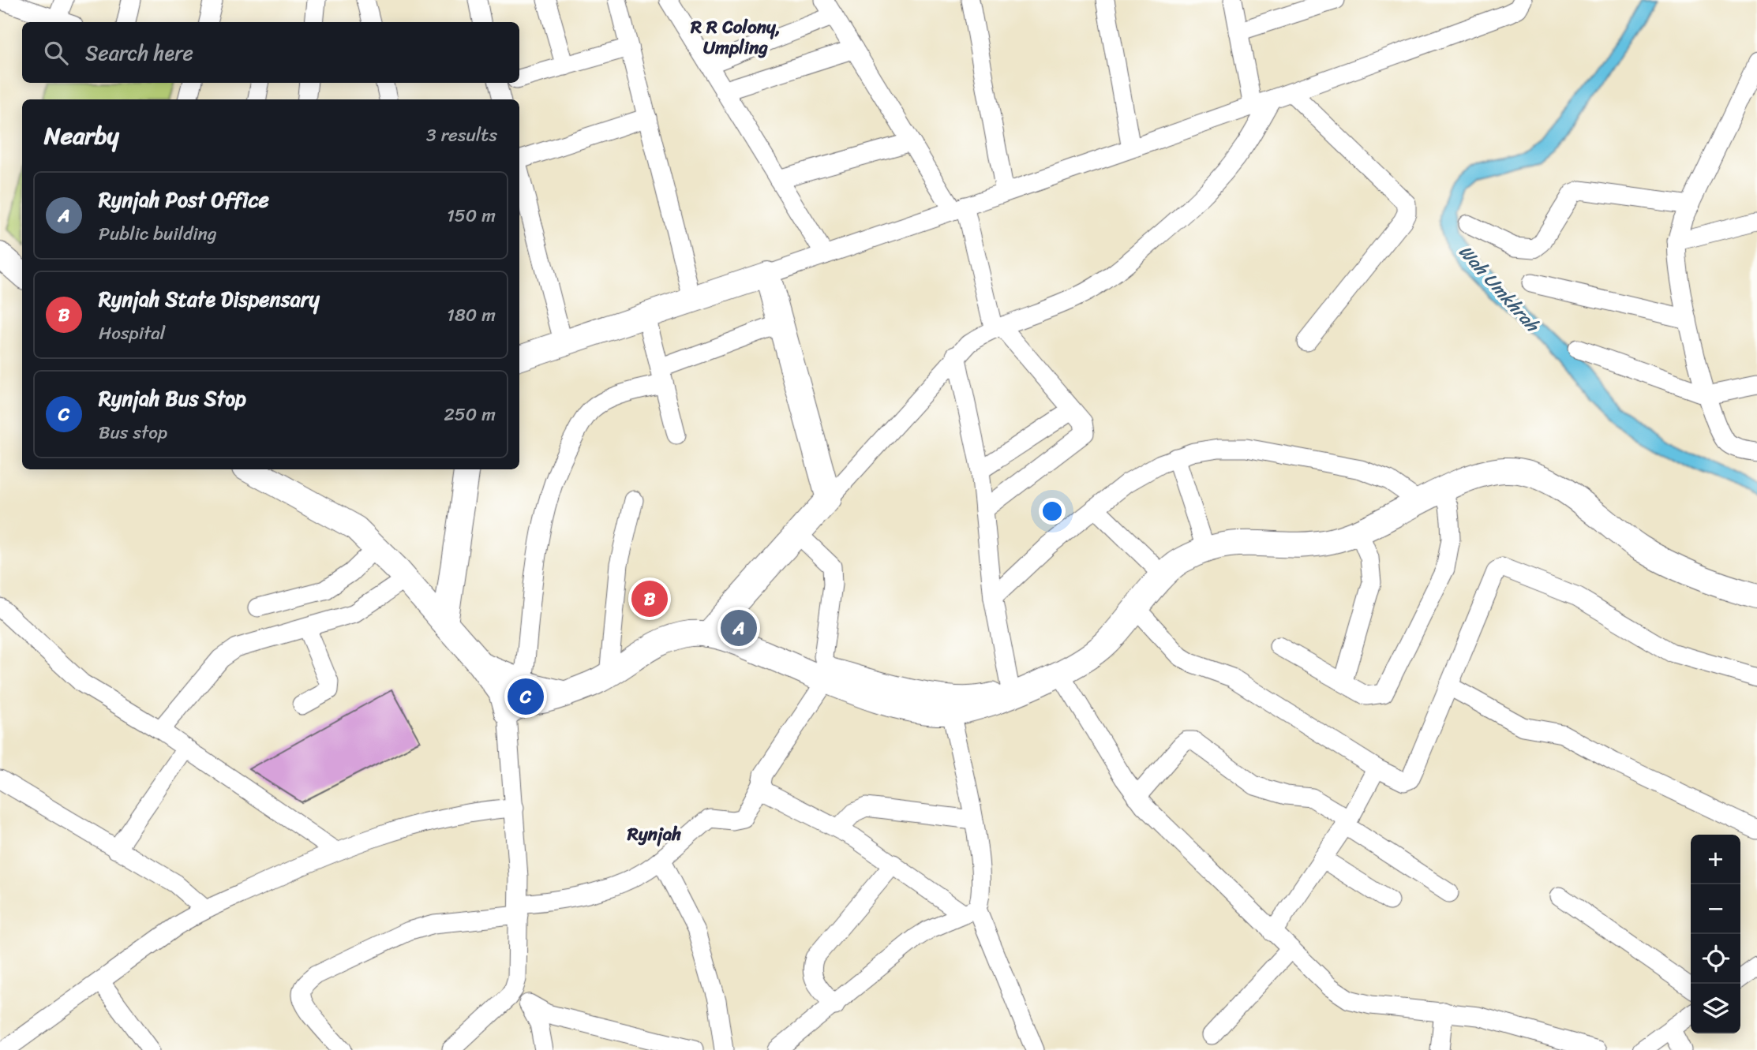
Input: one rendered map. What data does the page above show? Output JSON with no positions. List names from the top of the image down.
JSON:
{
  "districts": ["R R Colony, Umpling", "Rynjah"],
  "water": ["Wah Umkhrah"],
  "page": {
    "search": "Search here",
    "heading": ["Nearby", "3 results"],
    "list": [
      {
        "mark": "A",
        "name": "Rynjah Post Office",
        "note": "Public building",
        "value": "150 m"
      },
      {
        "mark": "B",
        "name": "Rynjah State Dispensary",
        "note": "Hospital",
        "value": "180 m"
      },
      {
        "mark": "C",
        "name": "Rynjah Bus Stop",
        "note": "Bus stop",
        "value": "250 m"
      }
    ],
    "pins": ["B", "A", "C"],
    "map_buttons": ["+", "−"]
  }
}
